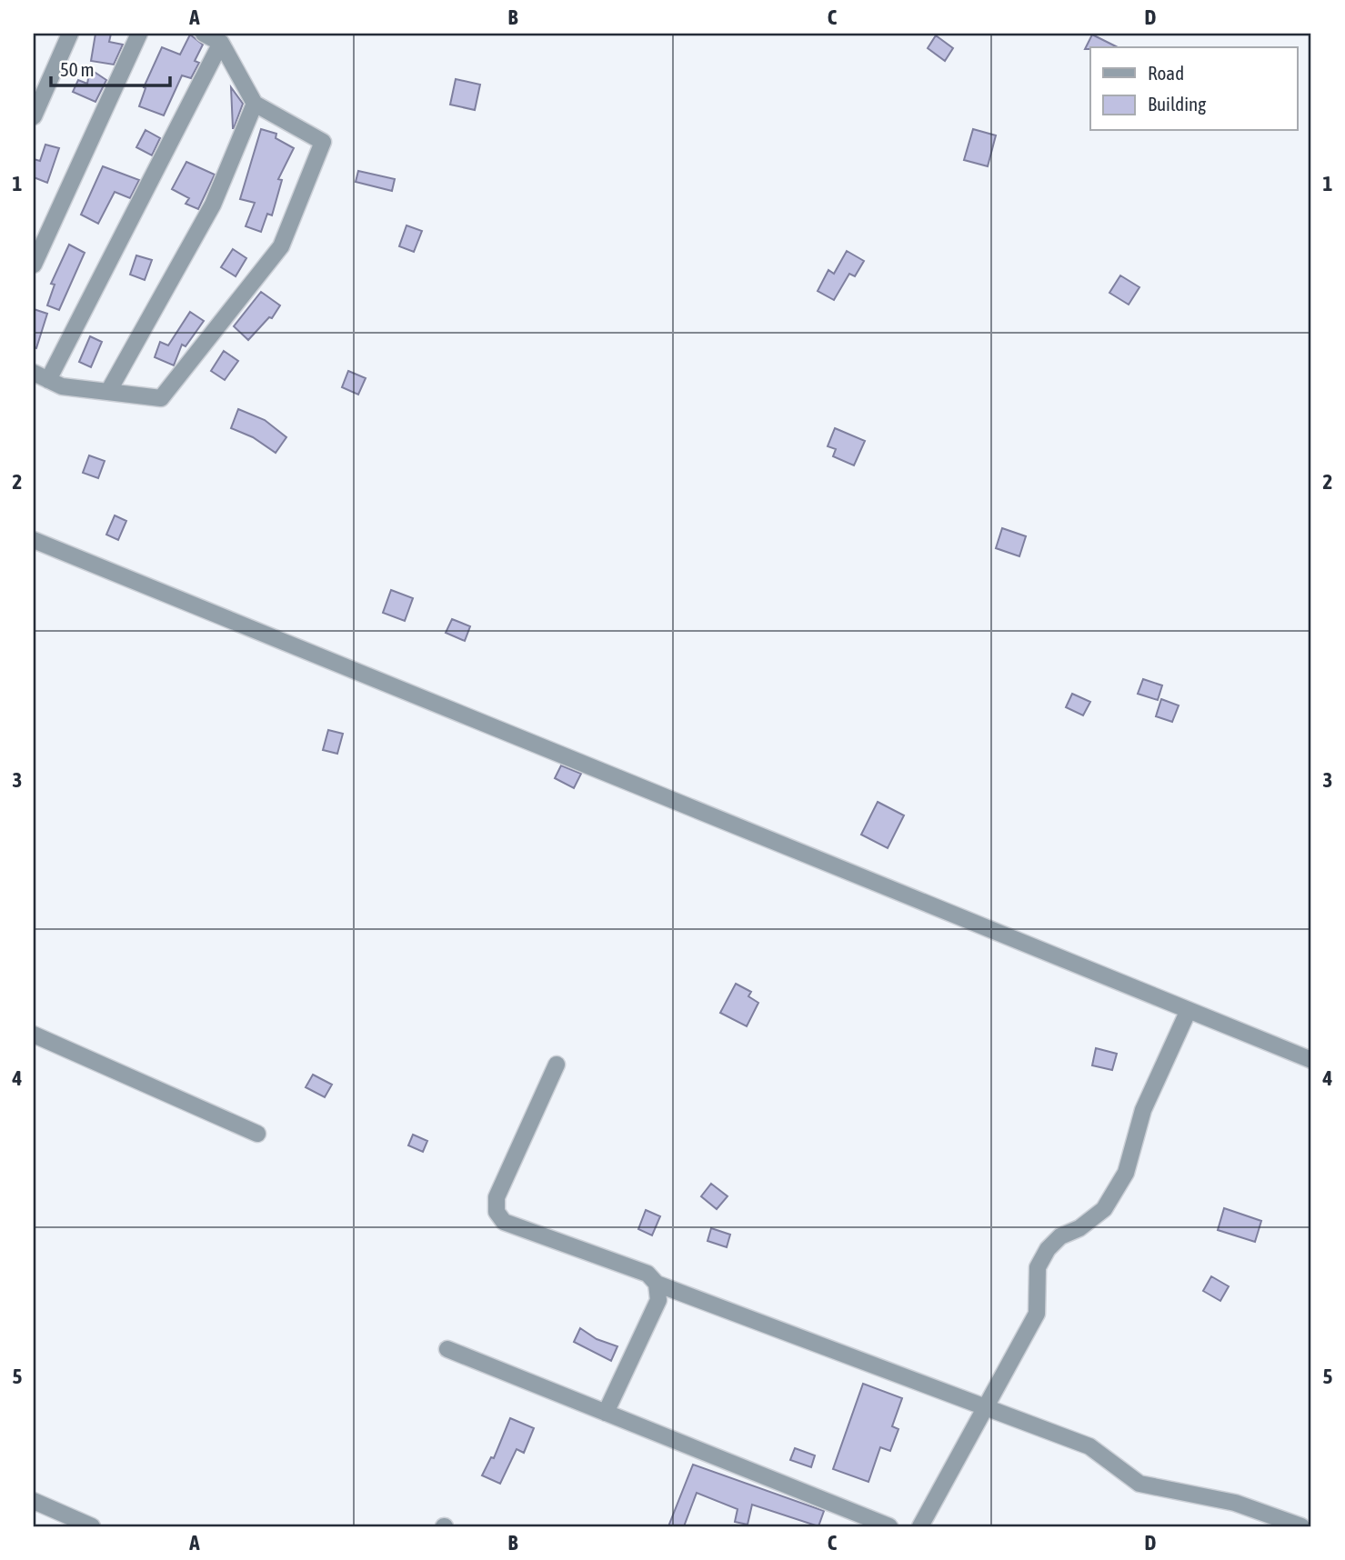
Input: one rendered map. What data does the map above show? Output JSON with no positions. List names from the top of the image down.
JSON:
{
  "legend": ["Road", "Building"],
  "scale_bar": "50 m",
  "grid": {
    "columns": [
      "A",
      "B",
      "C",
      "D"
    ],
    "rows": [
      "1",
      "2",
      "3",
      "4",
      "5"
    ]
  }
}
